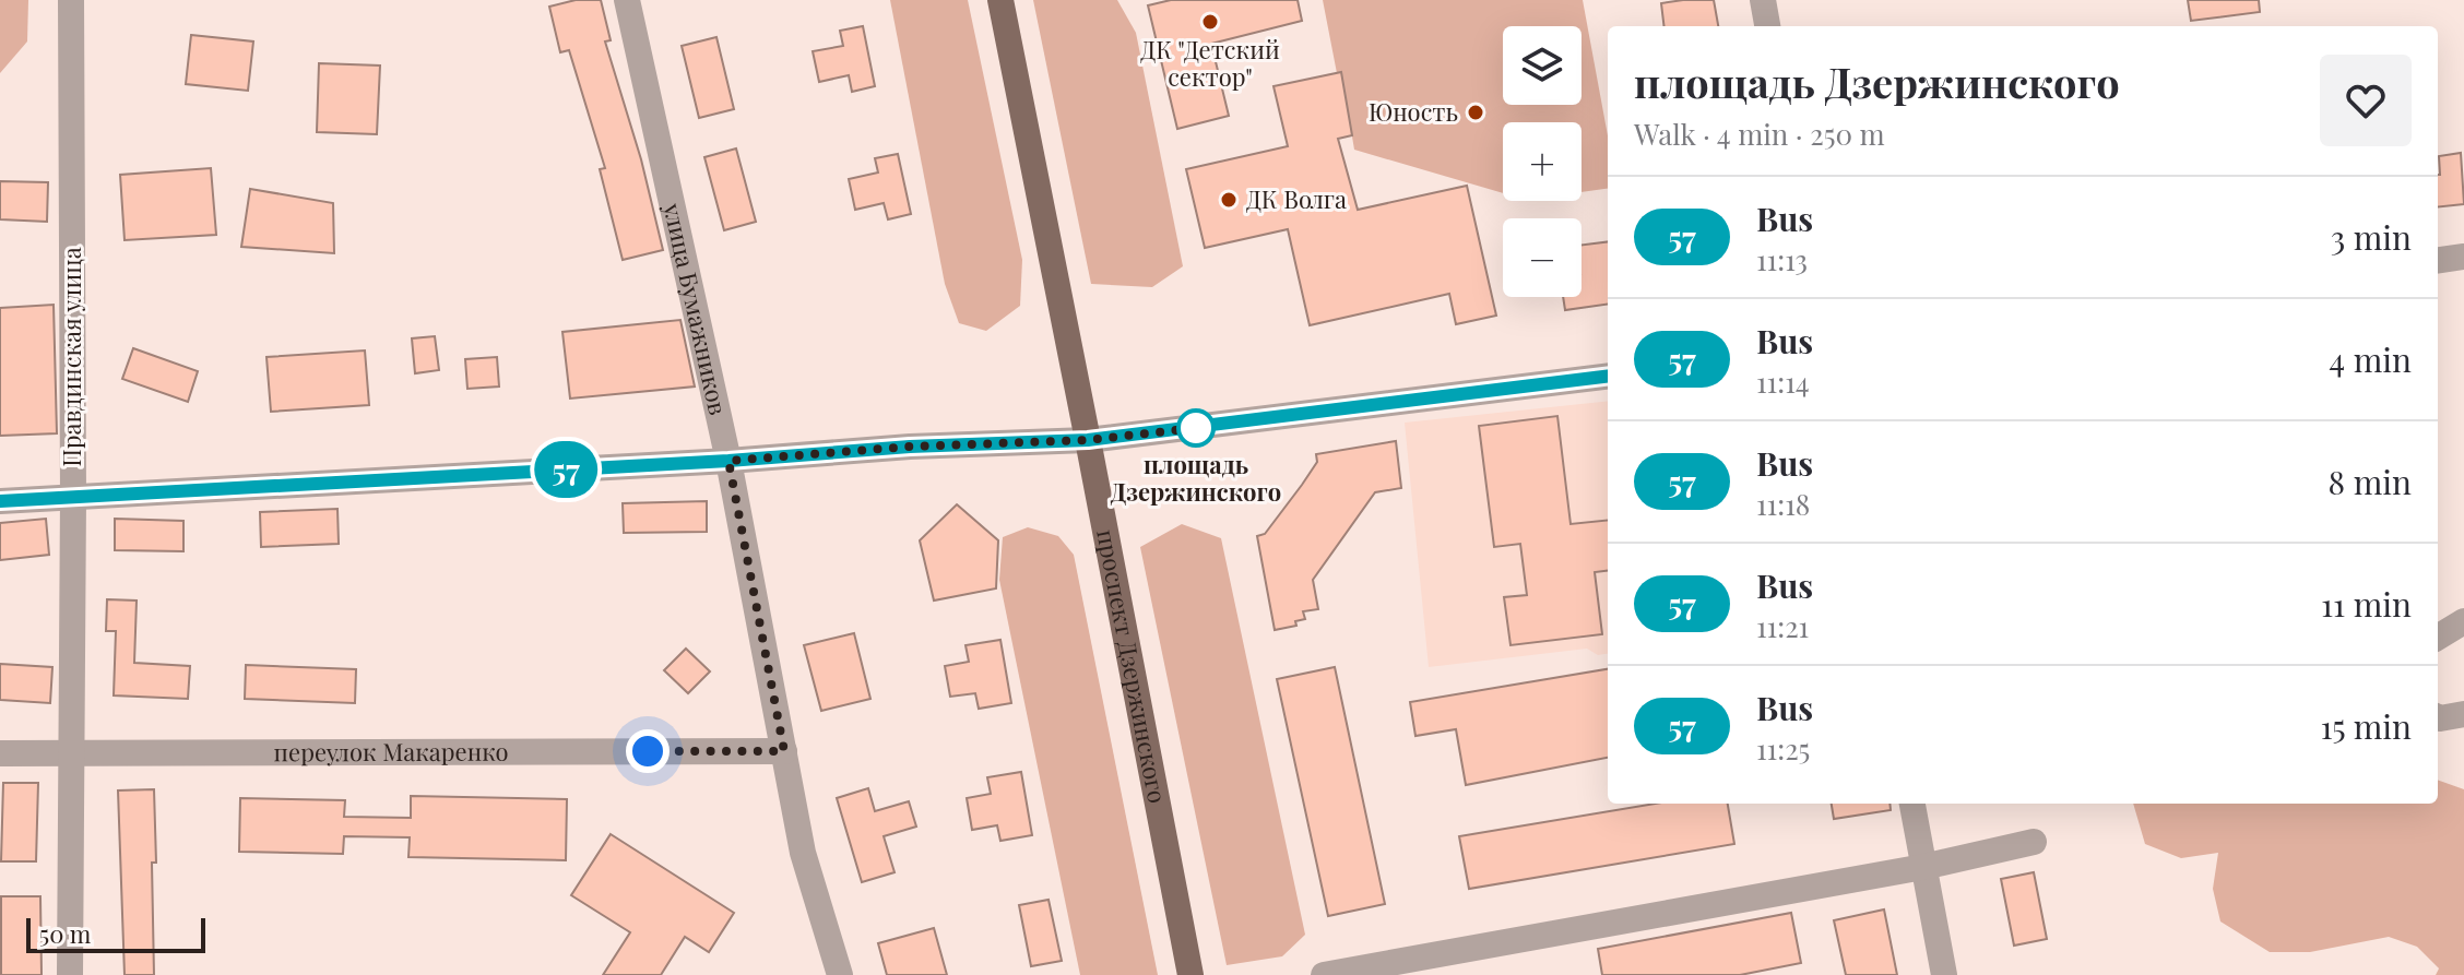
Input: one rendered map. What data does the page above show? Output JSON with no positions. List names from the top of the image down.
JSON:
{
  "streets": {
    "main road": ["проспект Дзержинского"],
    "street": ["улица Бумажников", "Правдинская улица", "переулок Макаренко"]
  },
  "crossings": [
    ["улица Бумажников", "переулок Макаренко"],
    ["Правдинская улица", "переулок Макаренко"]
  ],
  "places": [
    "ДК \"Детский сектор\"",
    "Юность",
    "ДК Волга",
    "площадь Дзержинского"
  ],
  "lines": ["bus line 57"],
  "scale_bar": "50 m",
  "page": {
    "on_map": "57",
    "map_buttons": ["+", "−"],
    "heading": ["площадь Дзержинского", "Walk · 4 min · 250 m"],
    "list": [
      {
        "mark": "57",
        "name": "Bus",
        "note": "11:13",
        "value": "3 min"
      },
      {
        "mark": "57",
        "name": "Bus",
        "note": "11:14",
        "value": "4 min"
      },
      {
        "mark": "57",
        "name": "Bus",
        "note": "11:18",
        "value": "8 min"
      },
      {
        "mark": "57",
        "name": "Bus",
        "note": "11:21",
        "value": "11 min"
      },
      {
        "mark": "57",
        "name": "Bus",
        "note": "11:25",
        "value": "15 min"
      }
    ],
    "scale": "50 m"
  }
}
